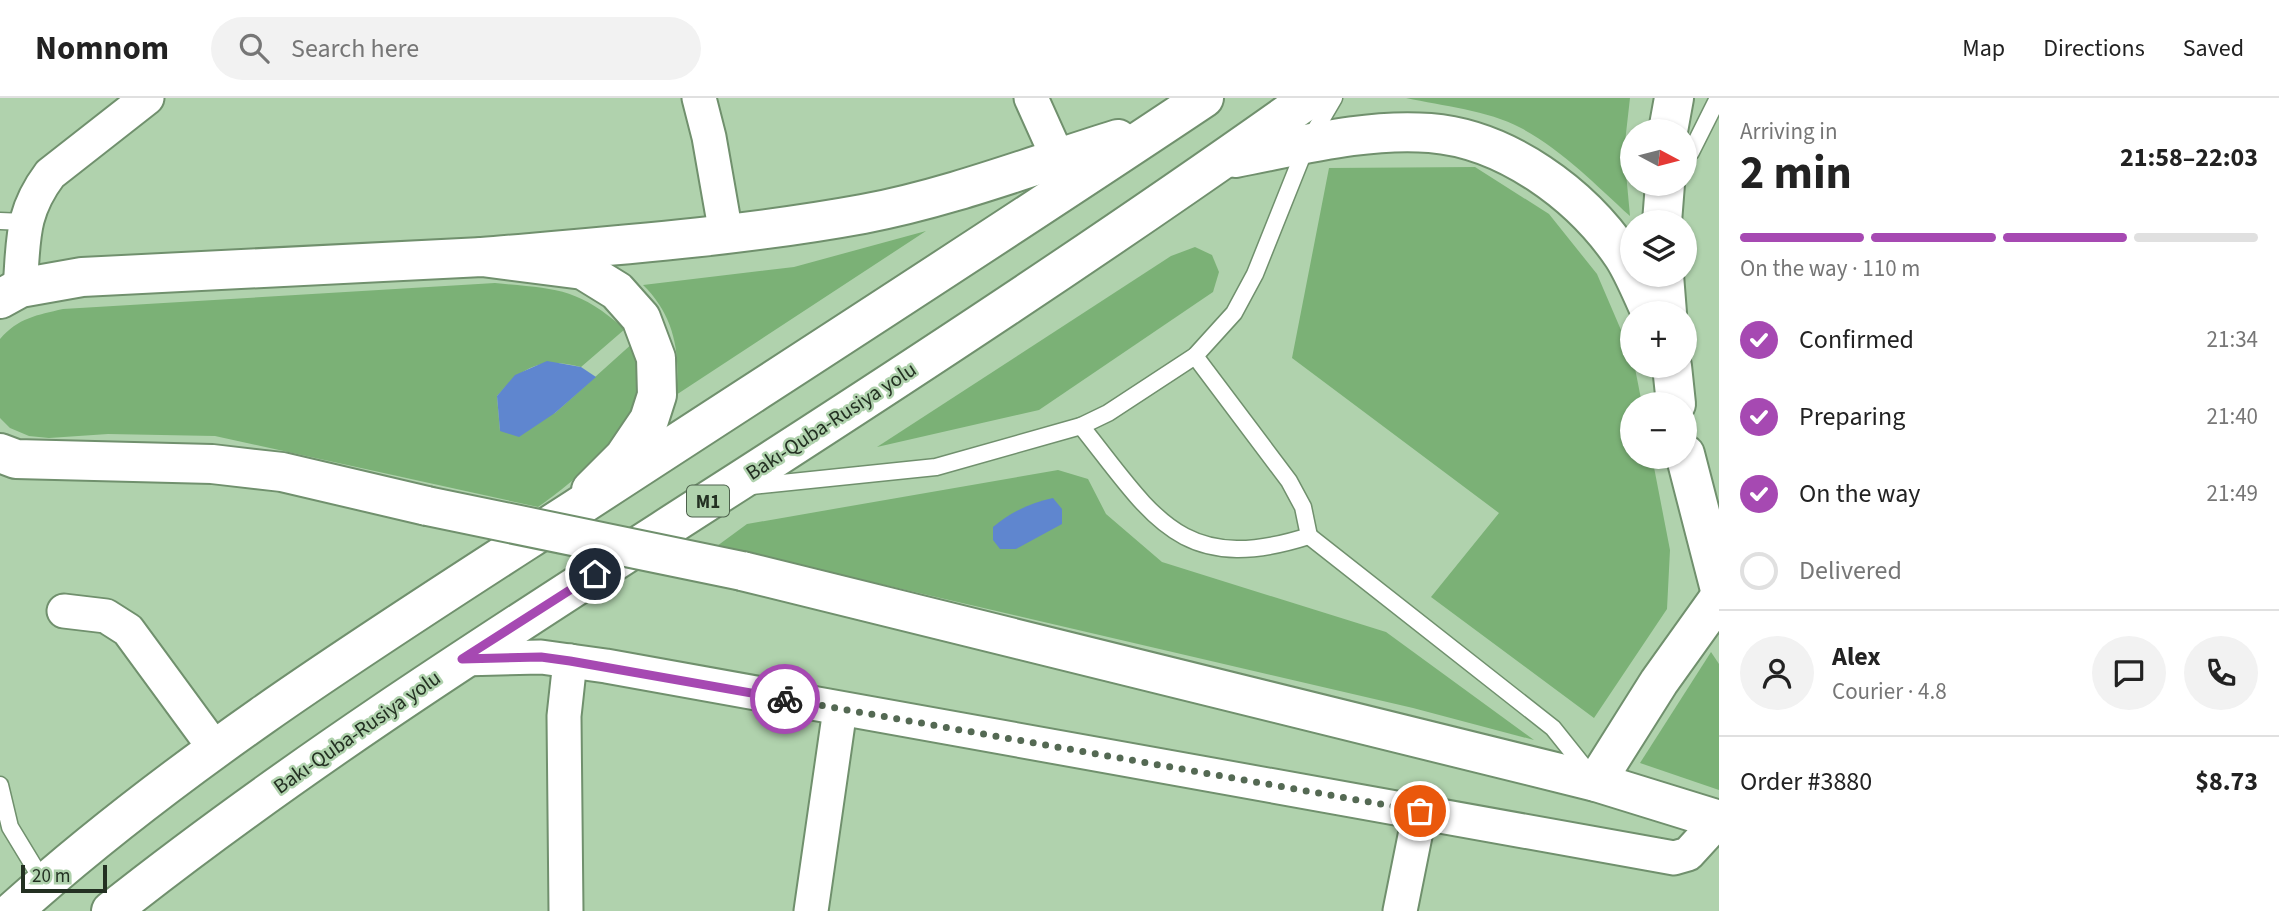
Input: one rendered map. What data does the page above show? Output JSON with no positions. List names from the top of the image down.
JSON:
{
  "streets": {
    "main road": ["Bakı-Quba-Rusiya yolu", "M1"]
  },
  "scale_bar": "20 m",
  "north": "right",
  "page": {
    "header": "Nomnom",
    "search": "Search here",
    "nav": ["Map", "Directions", "Saved"],
    "heading": ["2 min", "Arriving in", "21:58–22:03"],
    "panel": [
      "Alex",
      "Courier · 4.8",
      "Order #3880",
      "$8.73"
    ],
    "map_buttons": ["+", "−"],
    "bar": "On the way · 110 m",
    "list": [
      ["Confirmed", "21:34"],
      ["Preparing", "21:40"],
      ["On the way", "21:49"],
      "Delivered"
    ],
    "scale": "20 m"
  }
}
